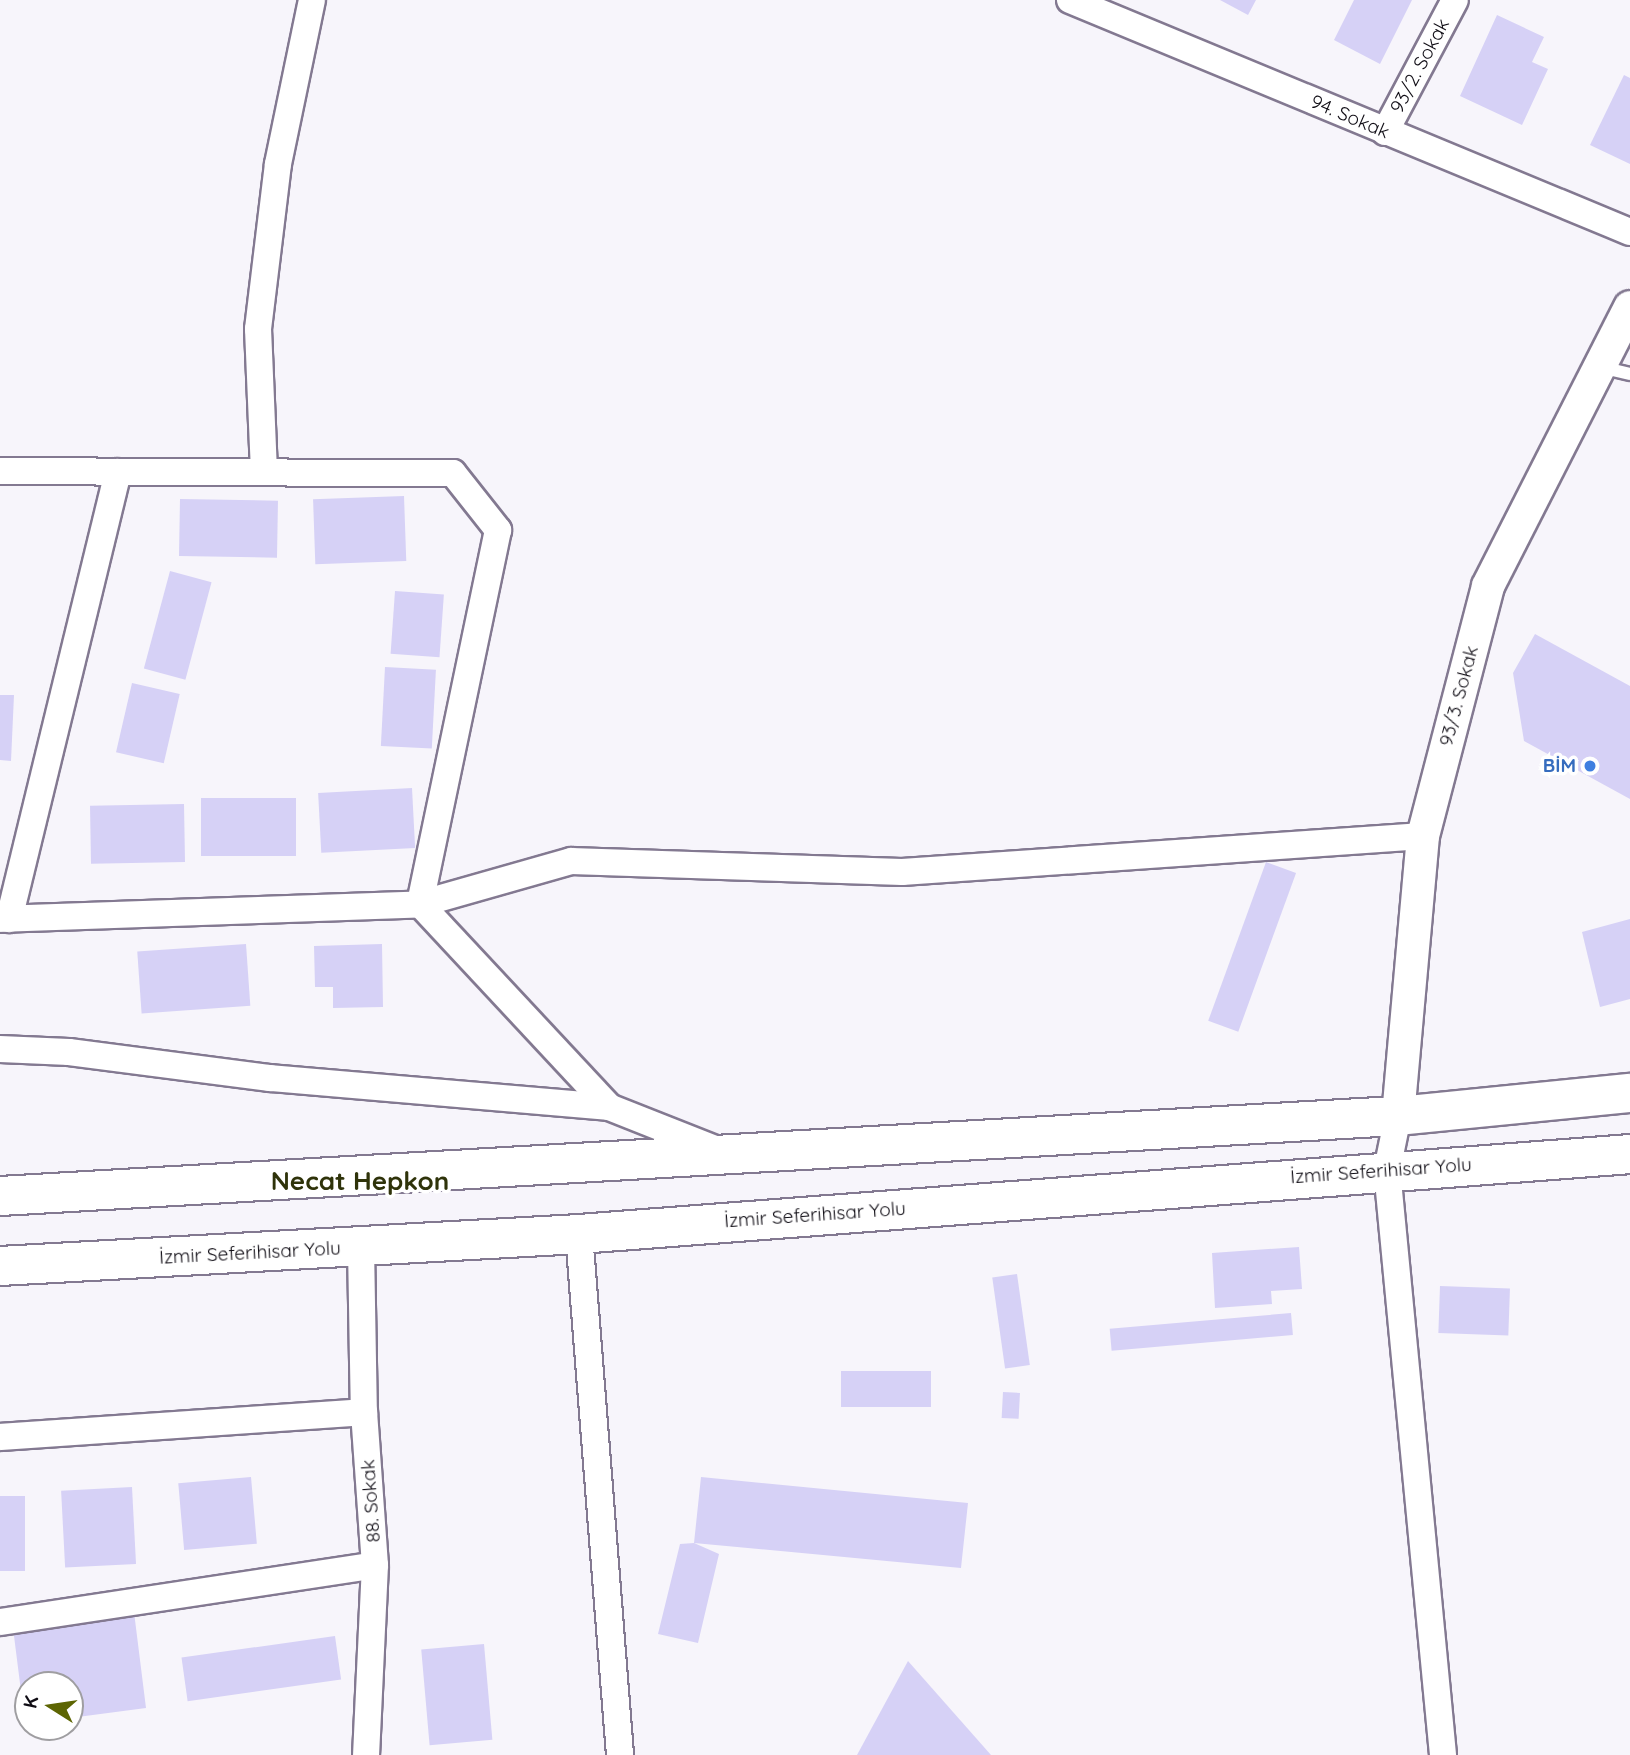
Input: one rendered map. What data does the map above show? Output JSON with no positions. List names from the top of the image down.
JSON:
{
  "streets": {
    "main road": ["İzmir Seferihisar Yolu"],
    "street": [
      "93/2. Sokak",
      "94. Sokak",
      "93/3. Sokak",
      "88. Sokak"
    ]
  },
  "crossings": [
    ["93/2. Sokak", "94. Sokak"],
    ["İzmir Seferihisar Yolu", "88. Sokak"]
  ],
  "districts": ["Necat Hepkon"],
  "places": ["BİM"],
  "north": "left"
}
